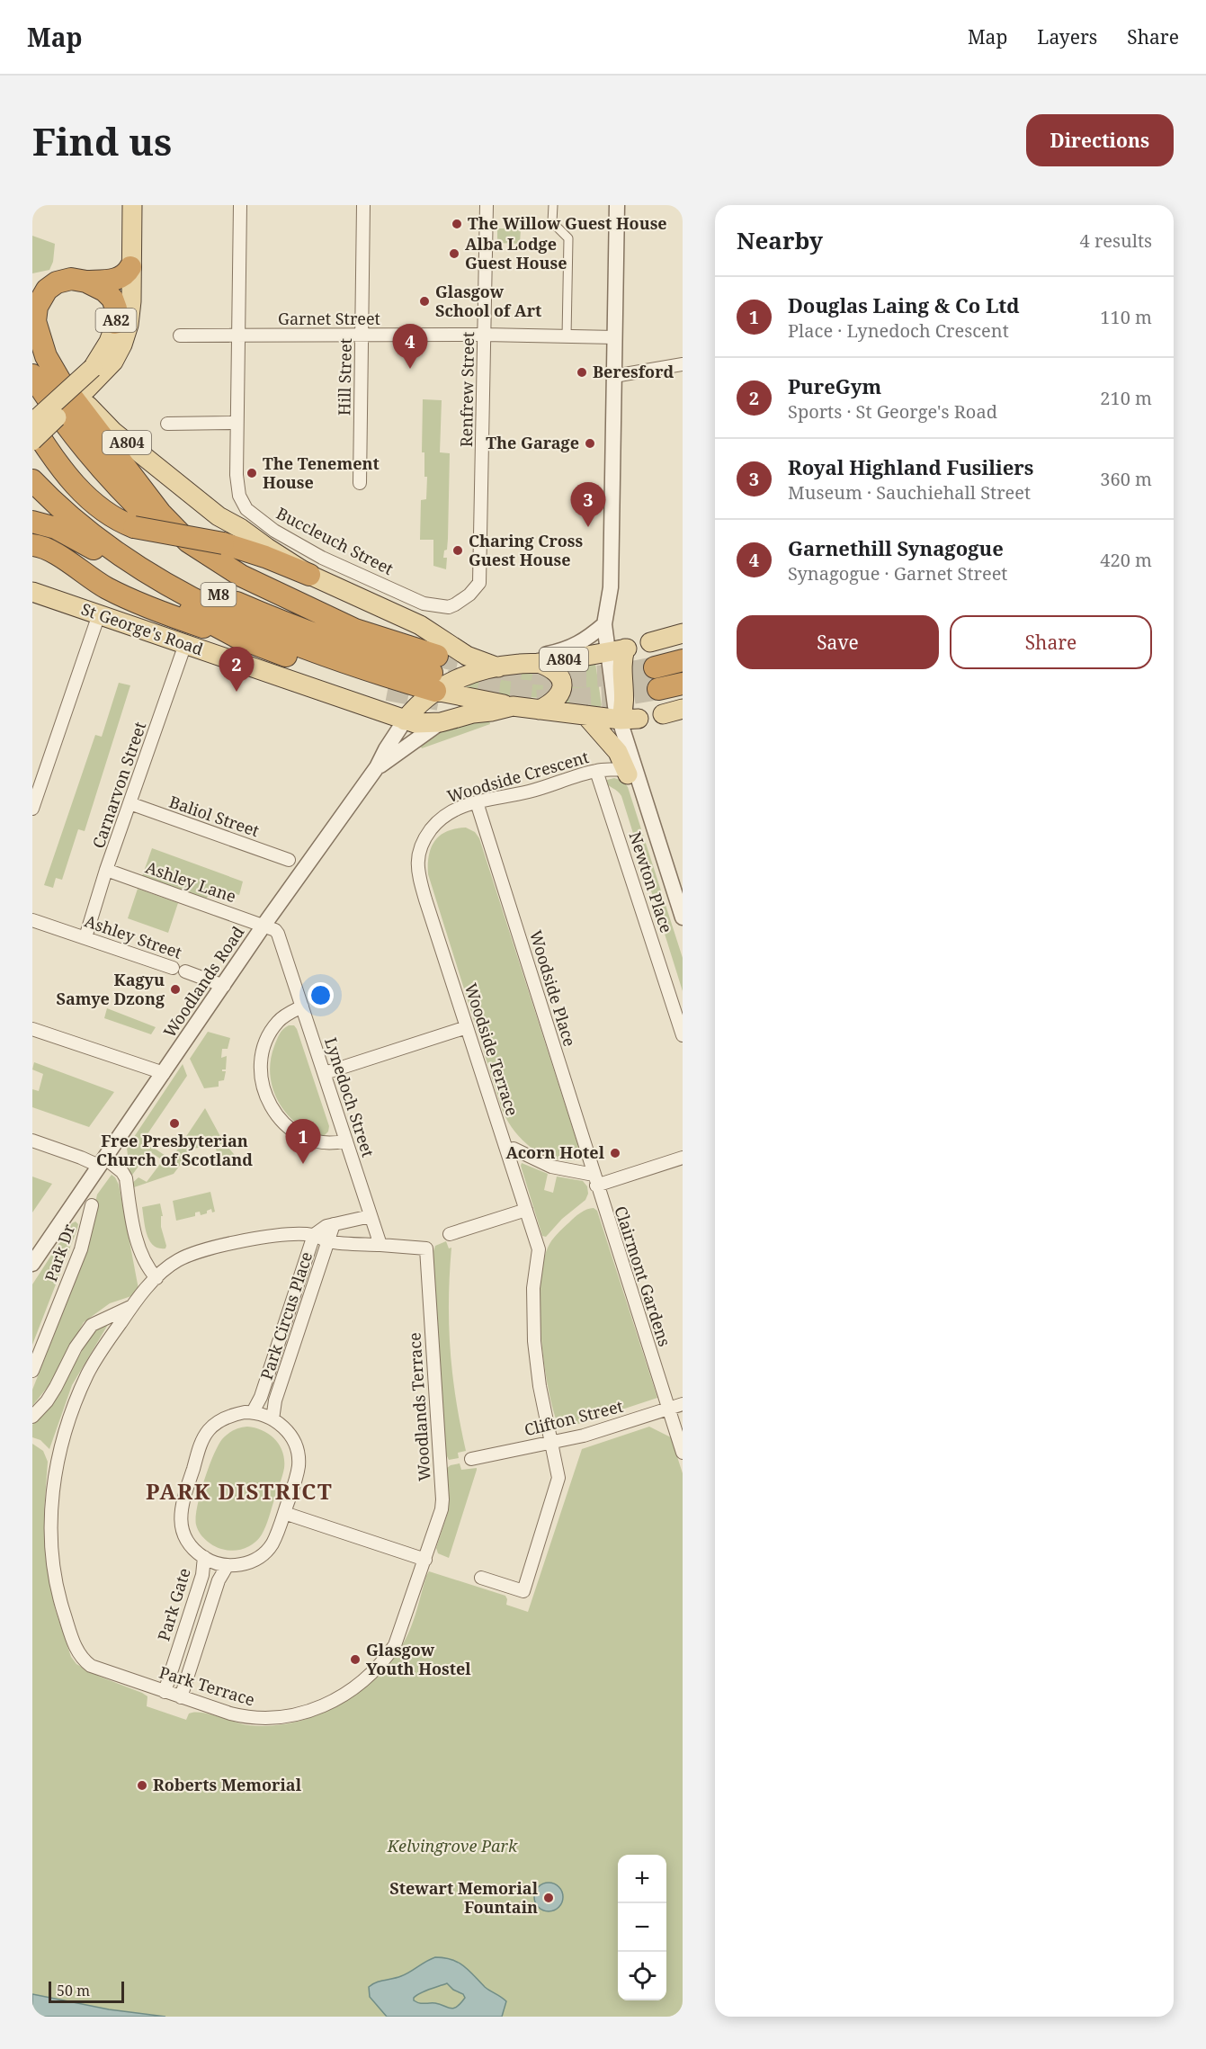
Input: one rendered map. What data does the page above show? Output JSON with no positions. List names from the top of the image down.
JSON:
{
  "streets": {
    "highway": ["M8"],
    "main road": ["A82", "A804", "St George's Road"],
    "street": [
      "Garnet Street",
      "Hill Street",
      "Renfrew Street",
      "Buccleuch Street",
      "Woodside Crescent",
      "Carnarvon Street",
      "Baliol Street",
      "Ashley Lane",
      "Newton Place",
      "Ashley Street",
      "Woodlands Road",
      "Woodside Place",
      "Woodside Terrace",
      "Lynedoch Street",
      "Park Dr",
      "Clairmont Gardens",
      "Park Circus Place",
      "Woodlands Terrace",
      "Clifton Street",
      "Park Gate",
      "Park Terrace"
    ]
  },
  "crossings": [
    ["Garnet Street", "Hill Street"],
    ["Garnet Street", "Renfrew Street"],
    ["Garnet Street", "Buccleuch Street"],
    ["Renfrew Street", "Buccleuch Street"],
    ["St George's Road", "Carnarvon Street"],
    ["St George's Road", "Woodlands Road"],
    ["Woodside Crescent", "Newton Place"],
    ["Woodside Crescent", "Woodside Place"],
    ["Woodside Crescent", "Woodside Terrace"],
    ["Carnarvon Street", "Baliol Street"],
    ["Carnarvon Street", "Ashley Lane"],
    ["Carnarvon Street", "Ashley Street"],
    ["Ashley Lane", "Woodlands Road"],
    ["Ashley Lane", "Lynedoch Street"],
    ["Ashley Street", "Woodlands Road"],
    ["Woodlands Road", "Lynedoch Street"],
    ["Woodside Place", "Clairmont Gardens"],
    ["Woodside Terrace", "Clifton Street"],
    ["Lynedoch Street", "Woodlands Terrace"],
    ["Clairmont Gardens", "Clifton Street"],
    ["Park Circus Place", "Park Gate"],
    ["Woodlands Terrace", "Park Terrace"],
    ["Park Gate", "Park Terrace"]
  ],
  "districts": ["PARK DISTRICT"],
  "parks": ["Kelvingrove Park"],
  "places": [
    "The Willow Guest House",
    "Alba Lodge Guest House",
    "Glasgow School of Art",
    "Beresford",
    "The Garage",
    "The Tenement House",
    "Charing Cross Guest House",
    "Kagyu Samye Dzong",
    "Free Presbyterian Church of Scotland",
    "Acorn Hotel",
    "Glasgow Youth Hostel",
    "Roberts Memorial",
    "Stewart Memorial Fountain"
  ],
  "scale_bar": "50 m",
  "page": {
    "header": "Map",
    "nav": ["Map", "Layers", "Share"],
    "buttons": [
      "Directions",
      ["Save", "Share"]
    ],
    "title": "Find us",
    "heading": ["Nearby", "4 results"],
    "list": [
      {
        "mark": "1",
        "name": "Douglas Laing & Co Ltd",
        "note": "Place · Lynedoch Crescent",
        "value": "110 m"
      },
      {
        "mark": "2",
        "name": "PureGym",
        "note": "Sports · St George's Road",
        "value": "210 m"
      },
      {
        "mark": "3",
        "name": "Royal Highland Fusiliers",
        "note": "Museum · Sauchiehall Street",
        "value": "360 m"
      },
      {
        "mark": "4",
        "name": "Garnethill Synagogue",
        "note": "Synagogue · Garnet Street",
        "value": "420 m"
      }
    ],
    "pins": [
      "4",
      "3",
      "2",
      "1"
    ],
    "map_buttons": ["+", "−"],
    "scale": "50 m"
  }
}
